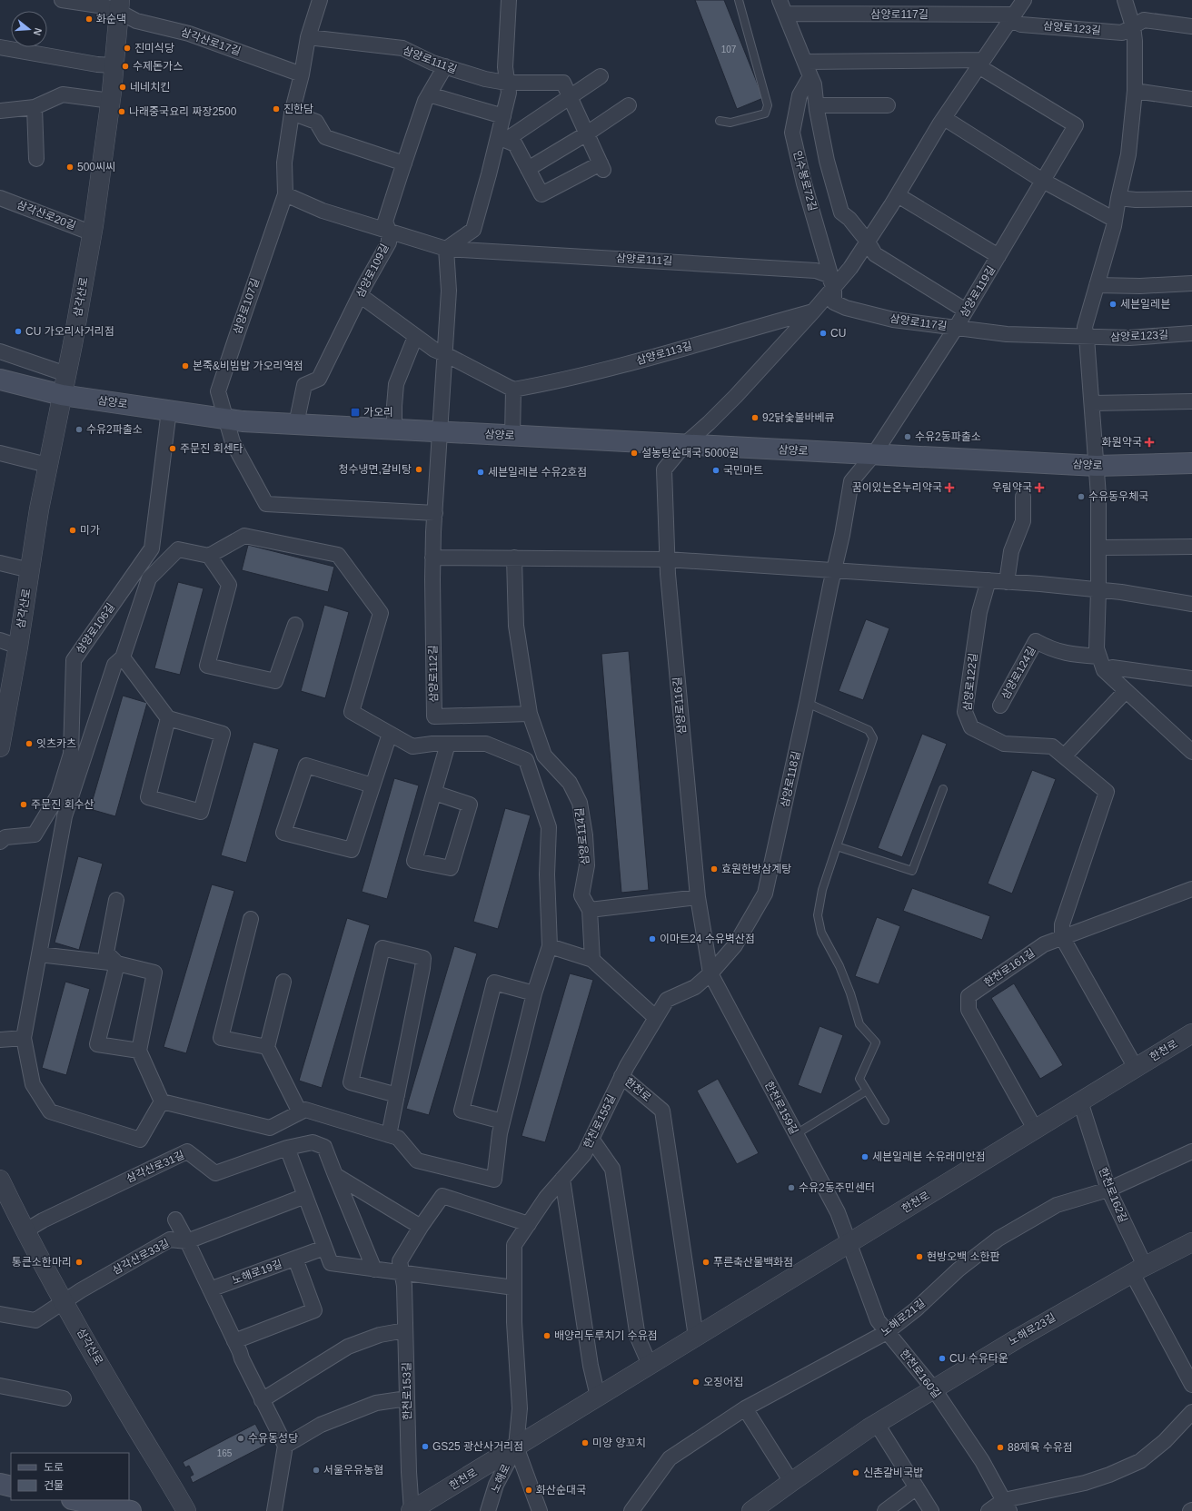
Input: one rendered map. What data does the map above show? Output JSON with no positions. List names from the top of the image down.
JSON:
{
  "streets": {
    "main road": ["삼양로"],
    "street": [
      "삼양로117길",
      "삼양로123길",
      "삼각산로17길",
      "삼양로111길",
      "인수봉로72길",
      "삼각산로20길",
      "삼양로109길",
      "삼양로119길",
      "삼각산로",
      "삼양로107길",
      "삼양로113길",
      "삼양로106길",
      "삼양로124길",
      "삼양로112길",
      "삼양로122길",
      "삼양로116길",
      "삼양로118길",
      "삼양로114길",
      "한천로161길",
      "한천로",
      "한천로159길",
      "한천로155길",
      "삼각산로31길",
      "한천로162길",
      "삼각산로33길",
      "노해로19길",
      "노해로21길",
      "노해로23길",
      "한천로160길",
      "한천로153길",
      "노해로"
    ]
  },
  "crossings": [
    ["삼양로117길", "삼양로123길"],
    ["삼양로117길", "삼양로111길"],
    ["삼양로117길", "인수봉로72길"],
    ["삼양로117길", "삼양로119길"],
    ["삼각산로17길", "삼각산로"],
    ["삼각산로17길", "삼양로107길"],
    ["삼양로111길", "인수봉로72길"],
    ["삼양로111길", "삼양로109길"],
    ["삼양로111길", "삼양로107길"],
    ["삼각산로20길", "삼각산로"],
    ["삼양로109길", "삼양로"],
    ["삼양로119길", "삼양로"],
    ["삼양로119길", "삼양로118길"],
    ["삼각산로", "삼양로"],
    ["삼각산로", "삼각산로31길"],
    ["삼각산로", "삼각산로33길"],
    ["삼양로107길", "삼양로"],
    ["삼양로", "삼양로106길"],
    ["삼양로", "삼양로112길"],
    ["삼양로", "삼양로116길"],
    ["삼양로", "삼양로118길"],
    ["삼양로112길", "삼양로114길"],
    ["삼양로122길", "한천로161길"],
    ["삼양로116길", "삼양로118길"],
    ["삼양로116길", "한천로159길"],
    ["삼양로116길", "한천로155길"],
    ["삼양로118길", "한천로159길"],
    ["삼양로118길", "한천로155길"],
    ["한천로161길", "한천로"],
    ["한천로", "한천로159길"],
    ["한천로", "한천로155길"],
    ["한천로", "한천로162길"],
    ["한천로", "한천로160길"],
    ["한천로", "한천로153길"],
    ["한천로", "노해로"],
    ["한천로159길", "한천로155길"],
    ["한천로159길", "한천로160길"],
    ["한천로155길", "노해로"],
    ["한천로162길", "노해로21길"],
    ["한천로162길", "노해로23길"],
    ["노해로21길", "한천로160길"],
    ["노해로23길", "한천로160길"]
  ],
  "places": {
    "other": [
      "화순댁",
      "진미식당",
      "수제돈가스",
      "네네치킨",
      "진한담",
      "나래중국요리 짜장2500",
      "500씨씨",
      "세븐일레븐",
      "CU 가오리사거리점",
      "CU",
      "본죽&비빔밥 가오리역점",
      "92닭숯불바베큐",
      "수유2파출소",
      "수유2동파출소",
      "주문진 회센타",
      "설농탕순대국 5000원",
      "청수냉면,갈비탕",
      "국민마트",
      "세븐일레븐 수유2호점",
      "수유동우체국",
      "미가",
      "잇츠카츠",
      "주문진 회수산",
      "효원한방삼계탕",
      "이마트24 수유벽산점",
      "세븐일레븐 수유래미안점",
      "수유2동주민센터",
      "현방오백 소한판",
      "통큰소한마리",
      "푸른축산물백화점",
      "배양리두루치기 수유점",
      "CU 수유타운",
      "오징어집",
      "수유동성당",
      "미양 양꼬치",
      "GS25 광산사거리점",
      "88제육 수유점",
      "서울우유농협",
      "신촌갈비국밥",
      "화산순대국"
    ],
    "transit": ["가오리"],
    "health": ["화원약국", "꿈이있는온누리약국", "우림약국"]
  },
  "house_numbers": ["107", "165"],
  "legend": ["도로", "건물"],
  "north": "right"
}
